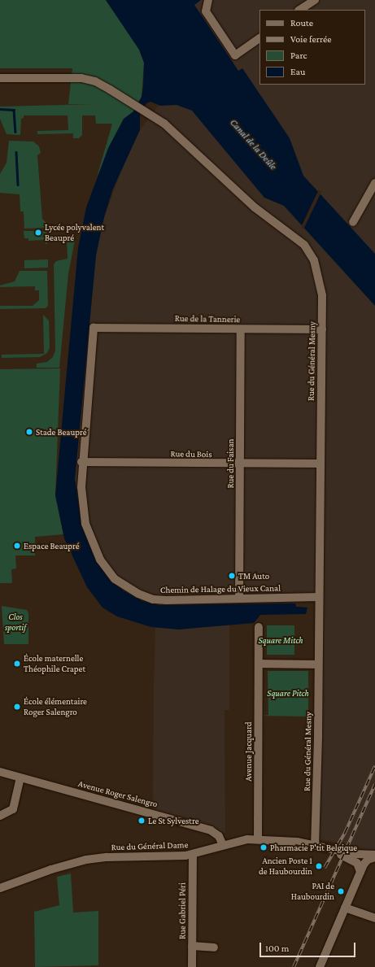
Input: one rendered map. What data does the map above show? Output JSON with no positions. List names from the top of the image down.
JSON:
{
  "streets": {
    "street": [
      "Rue de la Tannerie",
      "Rue du Général Mesny",
      "Rue du Bois",
      "Rue du Faisan",
      "Chemin de Halage du Vieux Canal",
      "Avenue Jacquard",
      "Avenue Roger Salengro",
      "Rue du Général Dame",
      "Rue Gabriel Péri"
    ]
  },
  "crossings": [
    ["Rue de la Tannerie", "Rue du Général Mesny"],
    ["Rue de la Tannerie", "Rue du Faisan"],
    ["Rue de la Tannerie", "Chemin de Halage du Vieux Canal"],
    ["Rue du Général Mesny", "Rue du Bois"],
    ["Rue du Général Mesny", "Chemin de Halage du Vieux Canal"],
    ["Rue du Général Mesny", "Rue du Général Dame"],
    ["Rue du Bois", "Rue du Faisan"],
    ["Rue du Bois", "Chemin de Halage du Vieux Canal"],
    ["Rue du Faisan", "Chemin de Halage du Vieux Canal"],
    ["Avenue Jacquard", "Rue du Général Dame"],
    ["Avenue Roger Salengro", "Rue du Général Dame"],
    ["Rue du Général Dame", "Rue Gabriel Péri"]
  ],
  "water": ["Canal de la Deûle"],
  "parks": ["Clos sportif", "Square Mitch", "Square Pitch"],
  "places": [
    "Lycée polyvalent Beaupré",
    "Stade Beaupré",
    "Espace Beaupré",
    "TM Auto",
    "École maternelle Théophile Crapet",
    "École élémentaire Roger Salengro",
    "Le St Sylvestre",
    "Pharmacie P'tit Belgique",
    "Ancien Poste 1 de Haubourdin",
    "PAI de Haubourdin"
  ],
  "legend": [
    "Route",
    "Voie ferrée",
    "Parc",
    "Eau"
  ],
  "scale_bar": "100 m"
}
